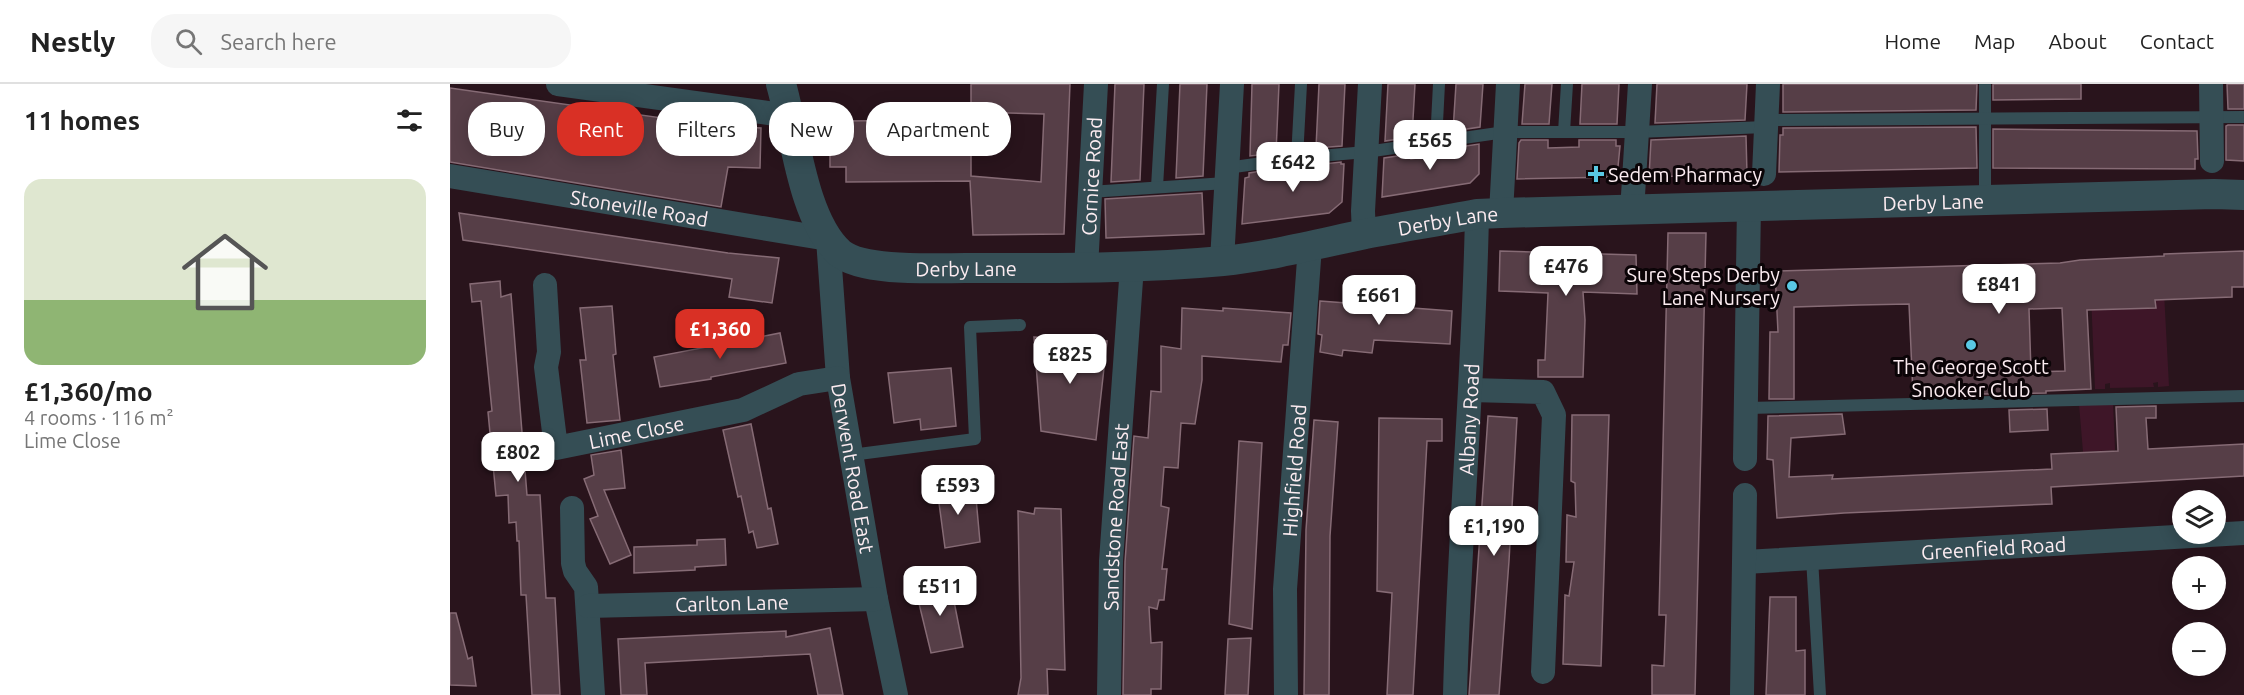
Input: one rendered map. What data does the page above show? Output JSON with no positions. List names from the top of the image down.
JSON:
{
  "streets": {
    "street": [
      "Cornice Road",
      "Derby Lane",
      "Stoneville Road",
      "Albany Road",
      "Lime Close",
      "Derwent Road East",
      "Highfield Road",
      "Sandstone Road East",
      "Greenfield Road",
      "Carlton Lane"
    ]
  },
  "crossings": [
    ["Cornice Road", "Derby Lane"],
    ["Derby Lane", "Stoneville Road"],
    ["Derby Lane", "Albany Road"],
    ["Derby Lane", "Derwent Road East"],
    ["Derby Lane", "Highfield Road"],
    ["Derby Lane", "Sandstone Road East"],
    ["Stoneville Road", "Derwent Road East"],
    ["Lime Close", "Derwent Road East"],
    ["Derwent Road East", "Carlton Lane"]
  ],
  "places": {
    "health": ["Sedem Pharmacy"],
    "other": ["Sure Steps Derby Lane Nursery", "The George Scott Snooker Club"]
  },
  "page": {
    "header": "Nestly",
    "search": "Search here",
    "nav": [
      "Home",
      "Map",
      "About",
      "Contact"
    ],
    "heading": "11 homes",
    "chip": [
      "Buy",
      "Rent",
      "Filters",
      "New",
      "Apartment"
    ],
    "price": [
      "£565",
      "£642",
      "£476",
      "£841",
      "£661",
      "£1,360",
      "£825",
      "£802",
      "£593",
      "£1,190",
      "£511"
    ],
    "list": [
      {
        "name": "£1,360/mo",
        "note": "4 rooms · 116 m² · Lime Close"
      }
    ],
    "map_buttons": ["+", "−"]
  }
}
